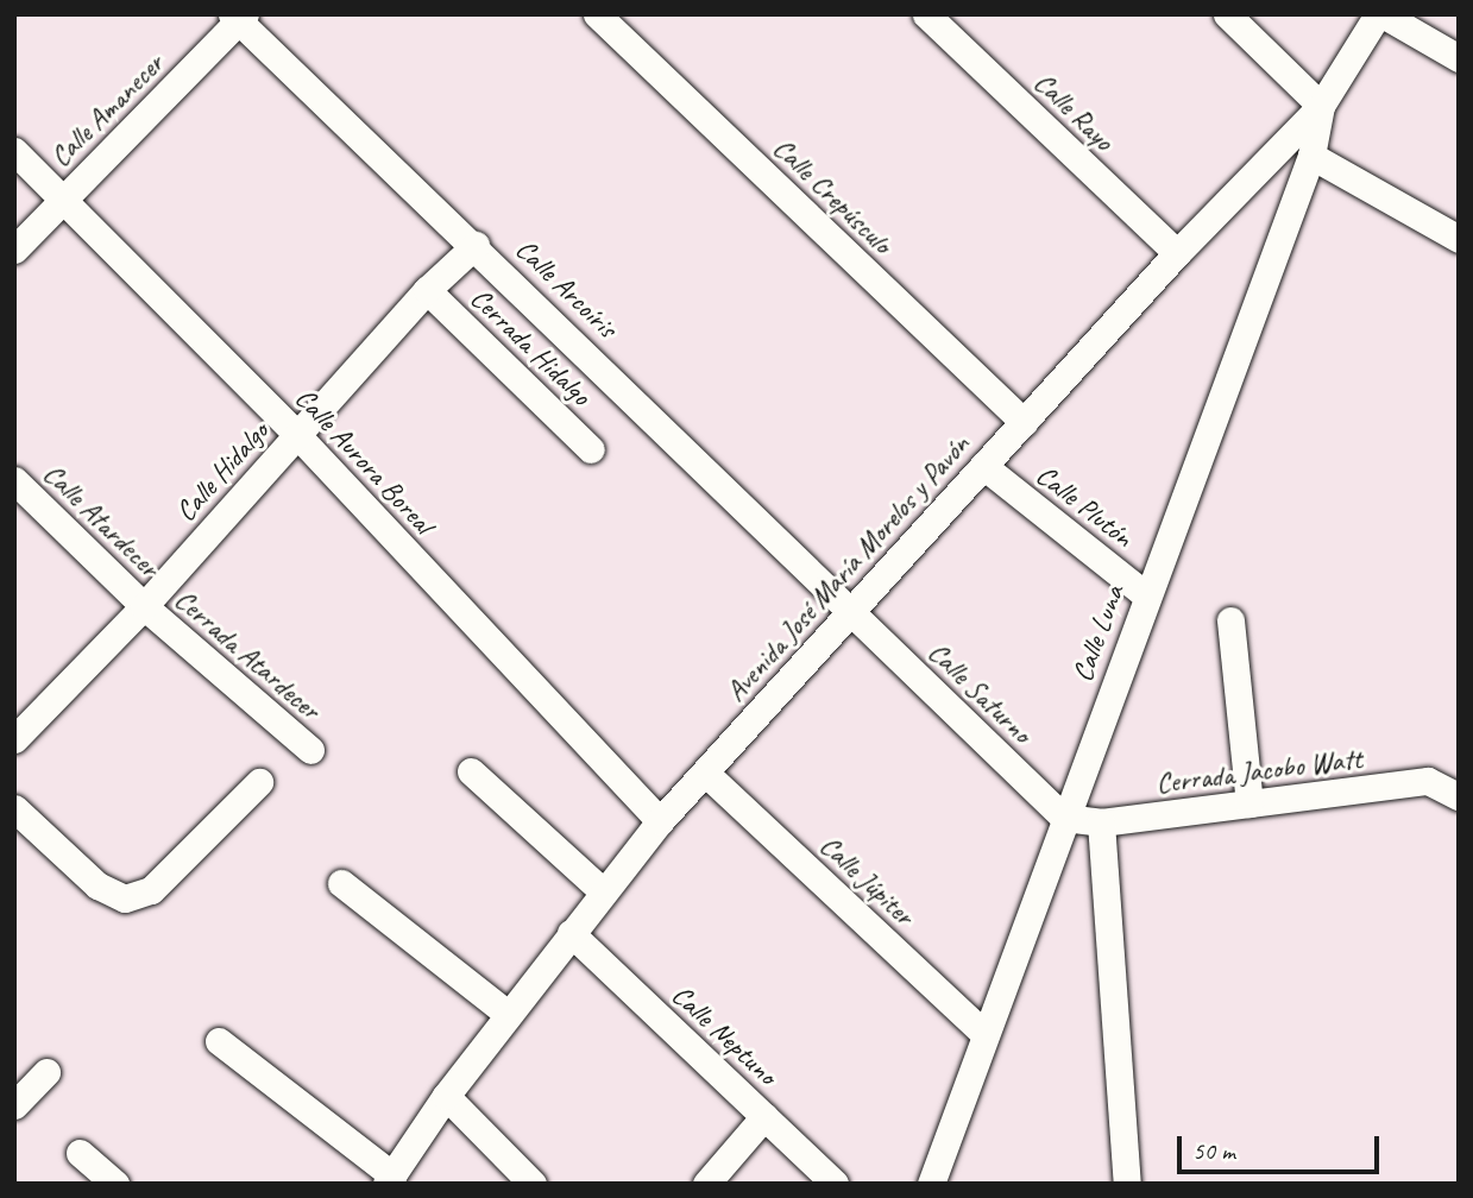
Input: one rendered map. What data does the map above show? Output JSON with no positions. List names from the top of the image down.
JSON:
{
  "streets": {
    "street": [
      "Calle Amanecer",
      "Calle Rayo",
      "Calle Crepúsculo",
      "Calle Arcoíris",
      "Cerrada Hidalgo",
      "Calle Aurora Boreal",
      "Calle Hidalgo",
      "Calle Plutón",
      "Calle Atardecer",
      "Avenida José María Morelos y Pavón",
      "Calle Luna",
      "Cerrada Atardecer",
      "Calle Saturno",
      "Cerrada Jacobo Watt",
      "Calle Júpiter",
      "Calle Neptuno"
    ]
  },
  "crossings": [
    ["Calle Amanecer", "Calle Arcoíris"],
    ["Calle Amanecer", "Calle Aurora Boreal"],
    ["Calle Rayo", "Avenida José María Morelos y Pavón"],
    ["Calle Crepúsculo", "Avenida José María Morelos y Pavón"],
    ["Calle Arcoíris", "Calle Hidalgo"],
    ["Calle Arcoíris", "Avenida José María Morelos y Pavón"],
    ["Calle Arcoíris", "Calle Saturno"],
    ["Cerrada Hidalgo", "Calle Hidalgo"],
    ["Calle Aurora Boreal", "Calle Hidalgo"],
    ["Calle Aurora Boreal", "Avenida José María Morelos y Pavón"],
    ["Calle Hidalgo", "Calle Atardecer"],
    ["Calle Hidalgo", "Cerrada Atardecer"],
    ["Calle Plutón", "Avenida José María Morelos y Pavón"],
    ["Calle Plutón", "Calle Luna"],
    ["Calle Atardecer", "Cerrada Atardecer"],
    ["Avenida José María Morelos y Pavón", "Calle Luna"],
    ["Avenida José María Morelos y Pavón", "Calle Saturno"],
    ["Avenida José María Morelos y Pavón", "Calle Júpiter"],
    ["Avenida José María Morelos y Pavón", "Calle Neptuno"],
    ["Calle Luna", "Calle Saturno"],
    ["Calle Luna", "Cerrada Jacobo Watt"],
    ["Calle Luna", "Calle Júpiter"],
    ["Calle Saturno", "Cerrada Jacobo Watt"]
  ],
  "scale_bar": "50 m"
}
